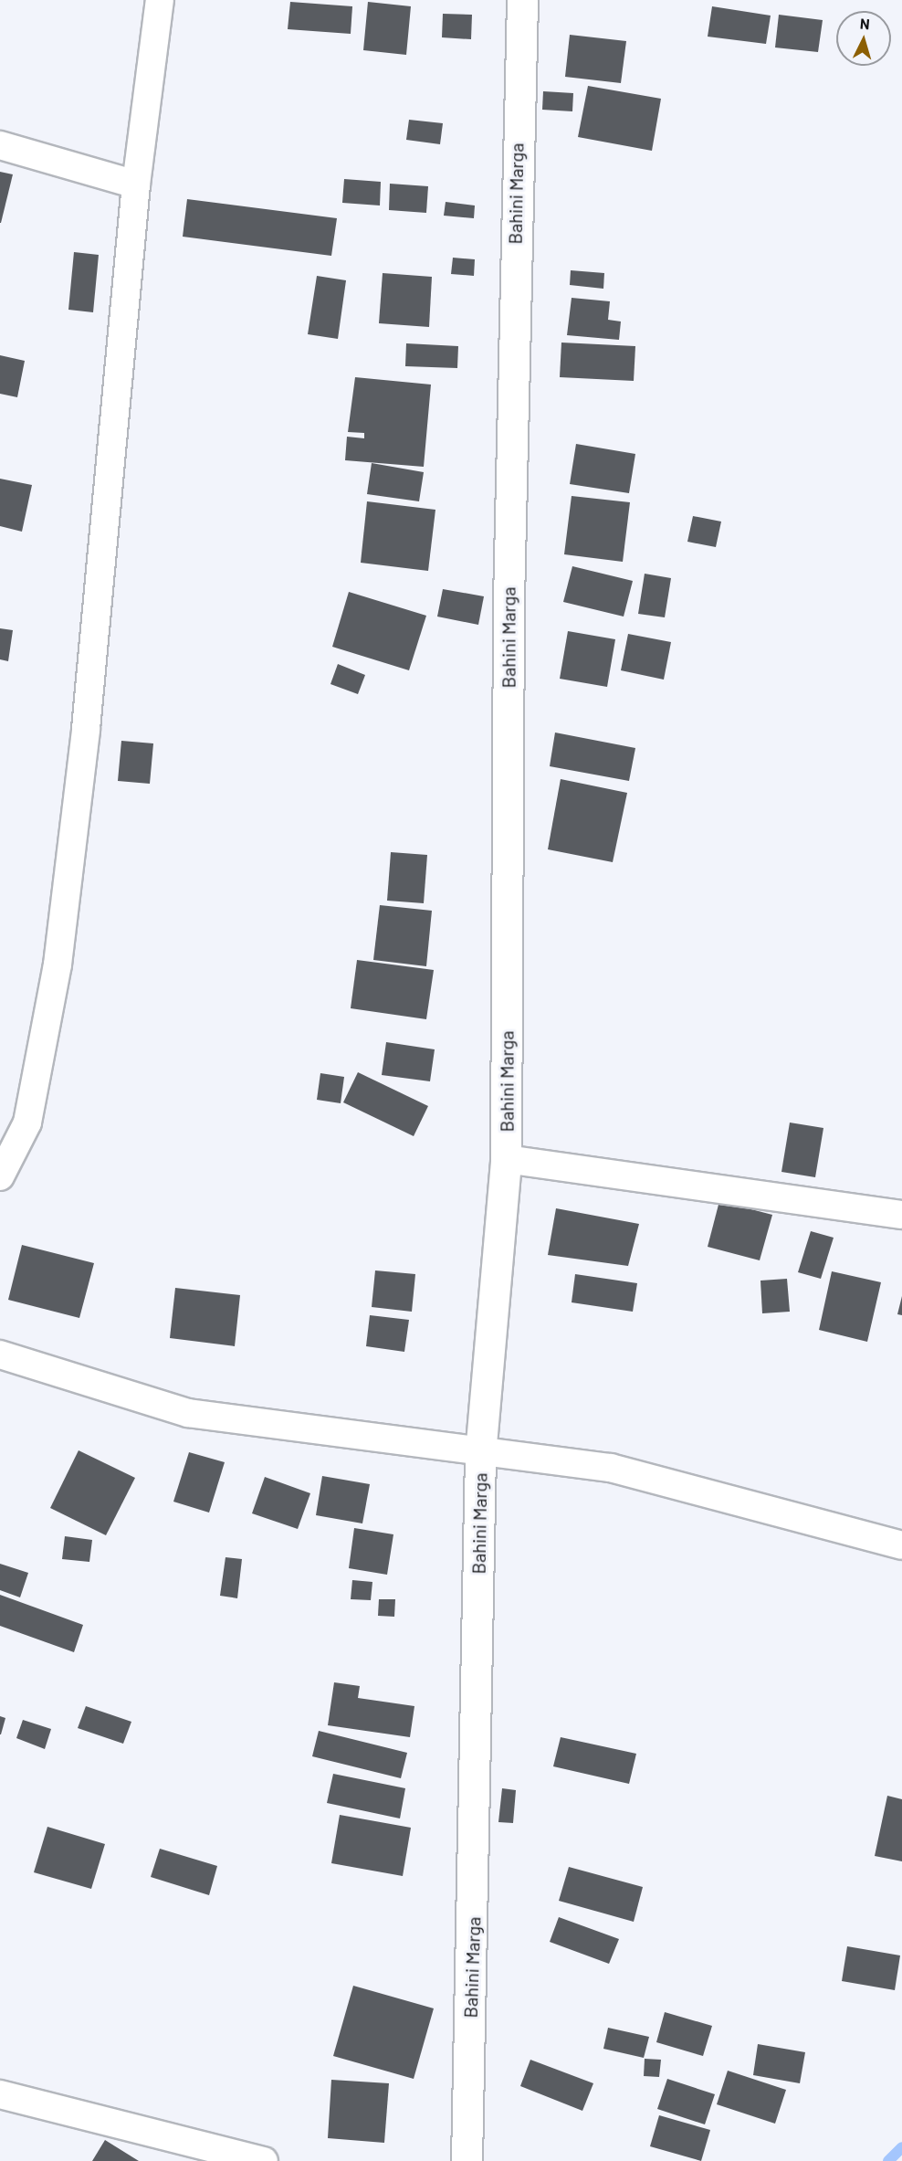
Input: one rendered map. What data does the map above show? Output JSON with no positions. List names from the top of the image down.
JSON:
{
  "streets": {
    "street": ["Bahini Marga"]
  },
  "north": "top"
}
